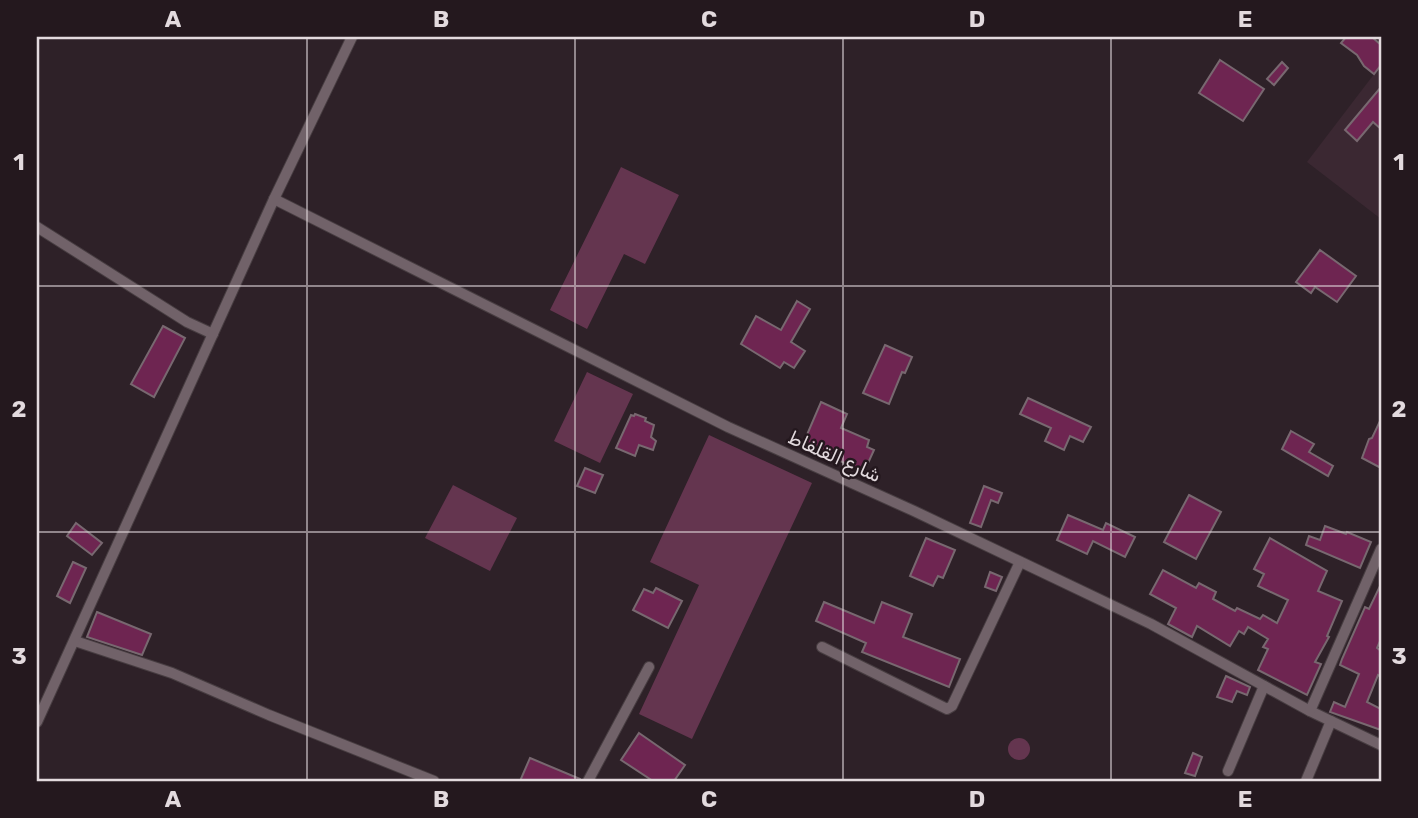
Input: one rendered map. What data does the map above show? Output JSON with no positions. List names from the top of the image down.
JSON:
{
  "streets": {
    "street": ["شارع القلفاط"]
  },
  "grid": {
    "columns": [
      "A",
      "B",
      "C",
      "D",
      "E"
    ],
    "rows": ["1", "2", "3"]
  }
}
